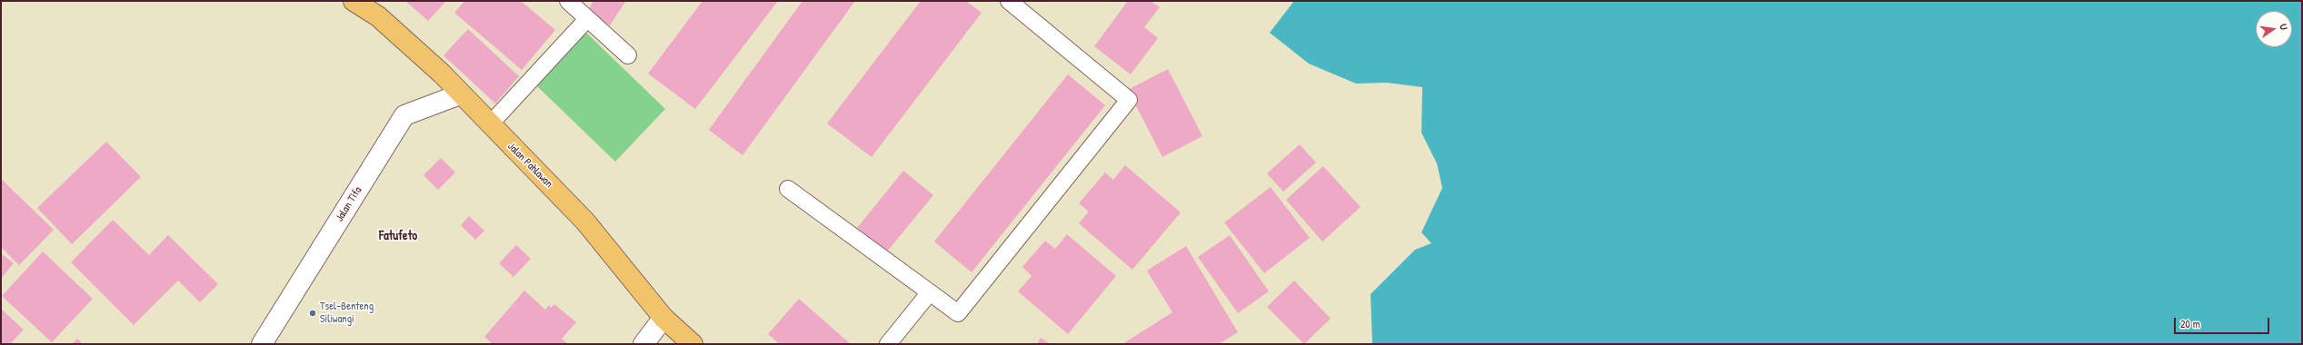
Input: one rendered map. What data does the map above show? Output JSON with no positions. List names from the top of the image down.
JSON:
{
  "streets": {
    "highway": ["Jalan Pahlawan"],
    "street": ["Jalan Tifa"]
  },
  "crossings": [
    ["Jalan Pahlawan", "Jalan Tifa"]
  ],
  "districts": ["Fatufeto"],
  "places": ["Tsel-Benteng Siliwangi"],
  "scale_bar": "20 m",
  "north": "right"
}
